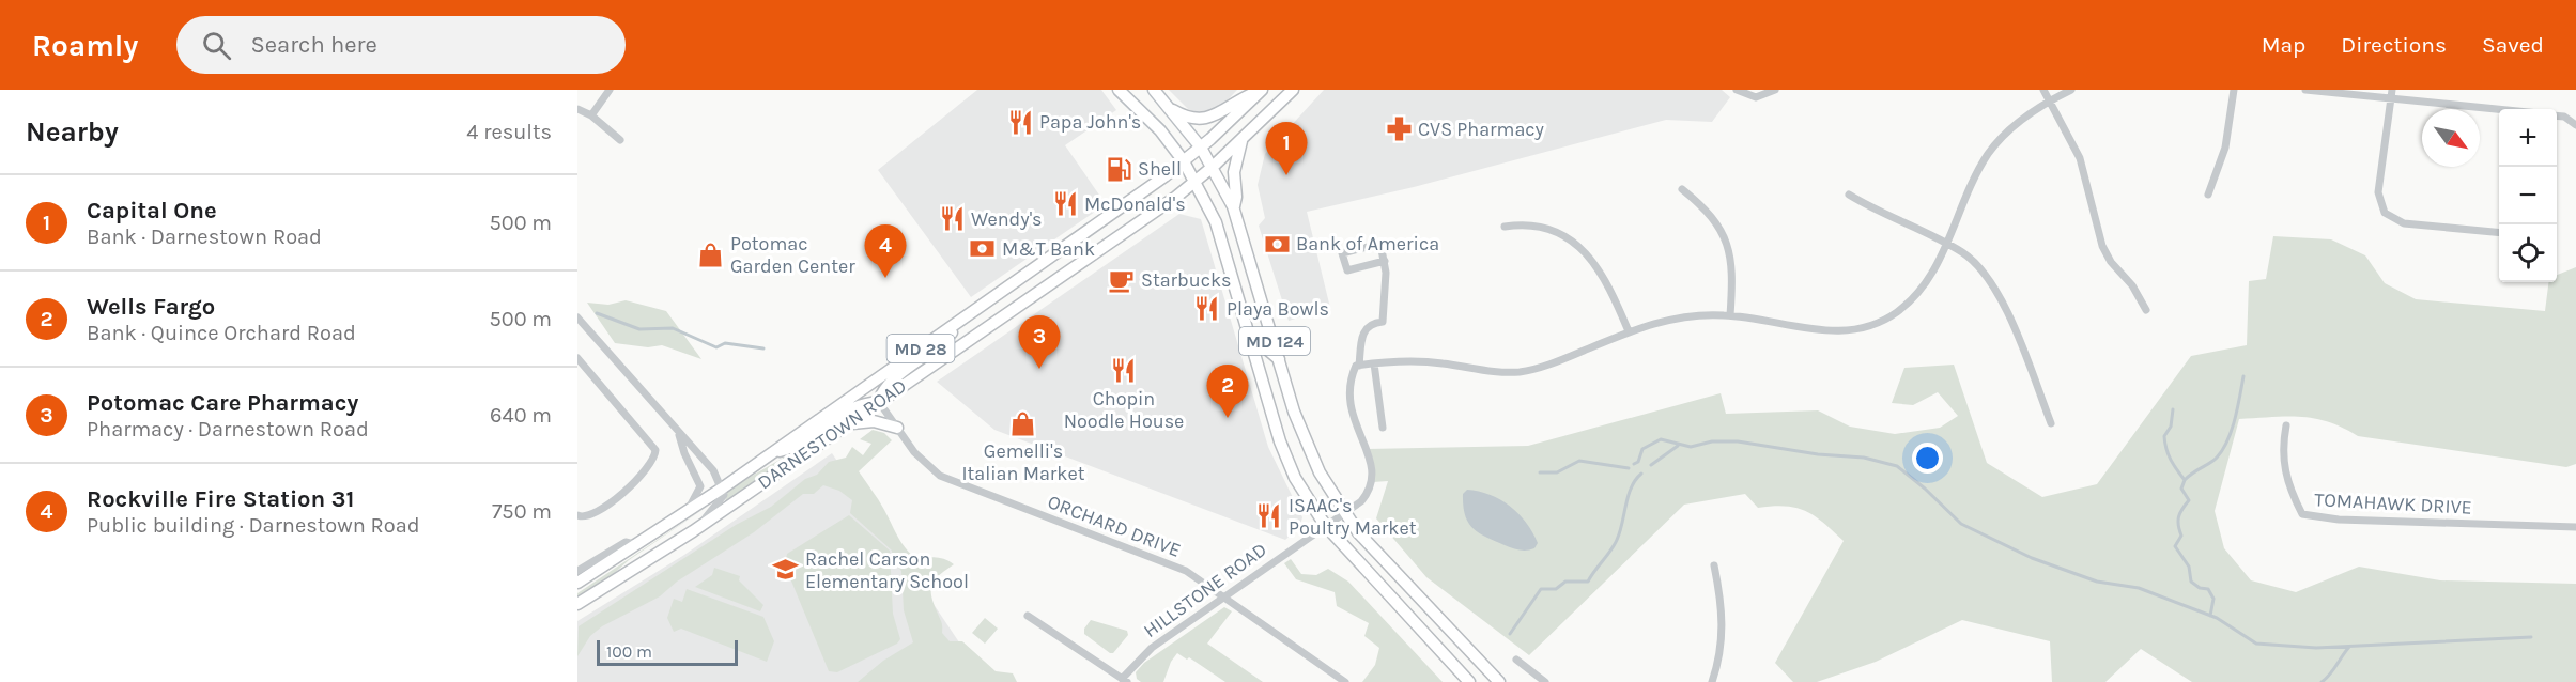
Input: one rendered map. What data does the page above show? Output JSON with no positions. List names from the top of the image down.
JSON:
{
  "streets": {
    "main road": ["MD 124", "MD 28", "DARNESTOWN ROAD"],
    "street": ["TOMAHAWK DRIVE", "ORCHARD DRIVE", "HILLSTONE ROAD"]
  },
  "crossings": [
    ["MD 124", "DARNESTOWN ROAD"],
    ["MD 124", "HILLSTONE ROAD"],
    ["DARNESTOWN ROAD", "ORCHARD DRIVE"],
    ["ORCHARD DRIVE", "HILLSTONE ROAD"]
  ],
  "places": {
    "restaurant": [
      "Papa John's",
      "McDonald's",
      "Wendy's",
      "Playa Bowls",
      "Chopin Noodle House",
      "ISAAC's Poultry Market"
    ],
    "pharmacy": ["CVS Pharmacy"],
    "fuel station": ["Shell"],
    "bank": ["Bank of America", "M&T Bank"],
    "shop": ["Potomac Garden Center", "Gemelli's Italian Market"],
    "cafe": ["Starbucks"],
    "school or university": ["Rachel Carson Elementary School"]
  },
  "scale_bar": "100 m",
  "north": "bottom right",
  "page": {
    "header": "Roamly",
    "search": "Search here",
    "nav": ["Map", "Directions", "Saved"],
    "heading": ["Nearby", "4 results"],
    "map_buttons": ["+", "−"],
    "pins": [
      "1",
      "4",
      "3",
      "2"
    ],
    "list": [
      {
        "mark": "1",
        "name": "Capital One",
        "note": "Bank · Darnestown Road",
        "value": "500 m"
      },
      {
        "mark": "2",
        "name": "Wells Fargo",
        "note": "Bank · Quince Orchard Road",
        "value": "500 m"
      },
      {
        "mark": "3",
        "name": "Potomac Care Pharmacy",
        "note": "Pharmacy · Darnestown Road",
        "value": "640 m"
      },
      {
        "mark": "4",
        "name": "Rockville Fire Station 31",
        "note": "Public building · Darnestown Road",
        "value": "750 m"
      }
    ],
    "scale": "100 m"
  }
}
